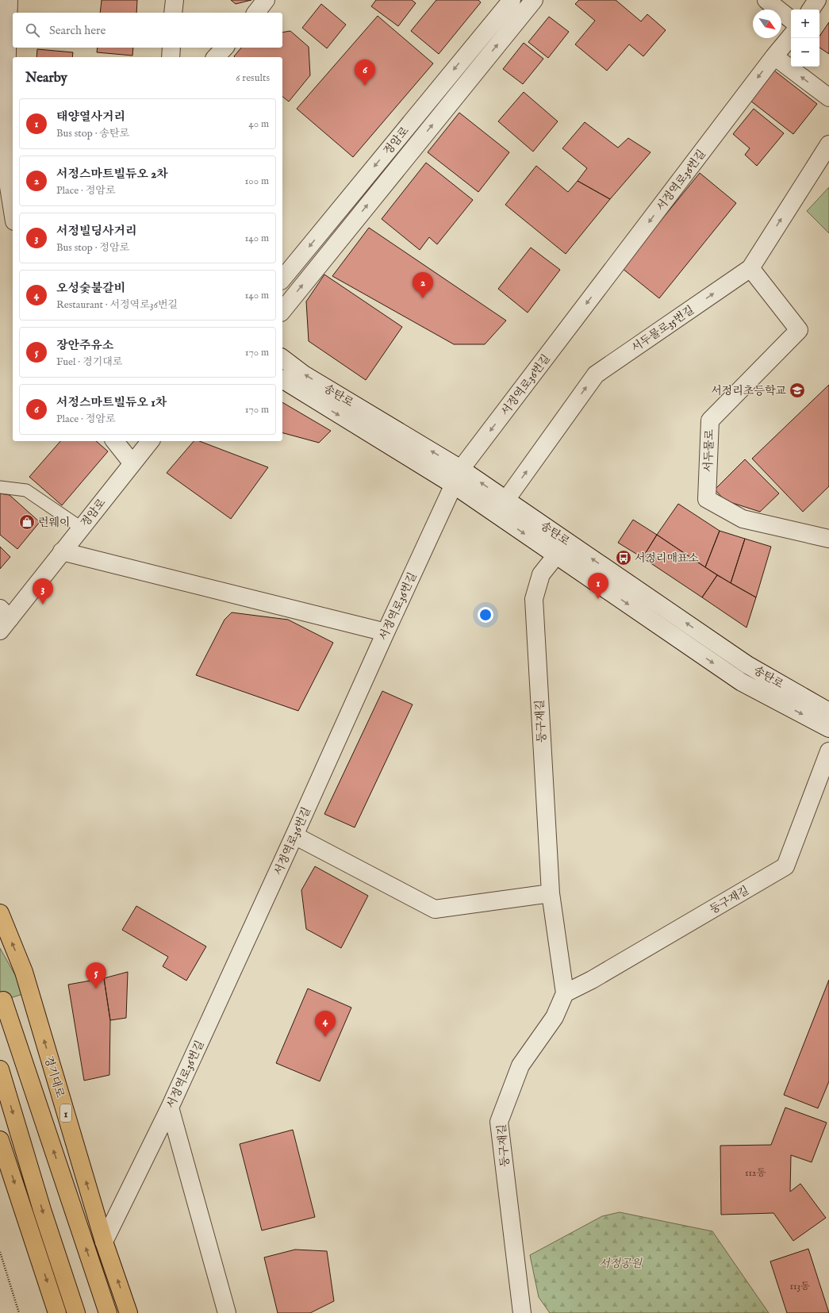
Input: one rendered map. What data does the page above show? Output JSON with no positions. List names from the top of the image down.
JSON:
{
  "streets": {
    "main road": ["경기대로", "1"],
    "street": [
      "정암로",
      "서정역로36번길",
      "서두물로35번길",
      "송탄로",
      "서두물로",
      "둥구재길"
    ]
  },
  "crossings": [
    ["서정역로36번길", "송탄로"],
    ["서정역로36번길", "경기대로"],
    ["서두물로35번길", "송탄로"],
    ["서두물로35번길", "서두물로"],
    ["송탄로", "둥구재길"]
  ],
  "one_way": ["서정역로36번길", "서두물로35번길"],
  "parks": ["서정공원"],
  "places": {
    "school or university": ["서정리초등학교"],
    "shop": ["런웨이"],
    "bus stop": ["서정리매표소"]
  },
  "house_numbers": ["112동", "113동"],
  "north": "bottom right",
  "page": {
    "map_buttons": ["+", "−"],
    "search": "Search here",
    "heading": ["Nearby", "6 results"],
    "pins": [
      "6",
      "2",
      "1",
      "3",
      "5",
      "4"
    ],
    "list": [
      {
        "mark": "1",
        "name": "태양열사거리",
        "note": "Bus stop · 송탄로",
        "value": "40 m"
      },
      {
        "mark": "2",
        "name": "서정스마트빌듀오 2차",
        "note": "Place · 정암로",
        "value": "100 m"
      },
      {
        "mark": "3",
        "name": "서정빌딩사거리",
        "note": "Bus stop · 정암로",
        "value": "140 m"
      },
      {
        "mark": "4",
        "name": "오성숯불갈비",
        "note": "Restaurant · 서정역로36번길",
        "value": "140 m"
      },
      {
        "mark": "5",
        "name": "장안주유소",
        "note": "Fuel · 경기대로",
        "value": "170 m"
      },
      {
        "mark": "6",
        "name": "서정스마트빌듀오 1차",
        "note": "Place · 정암로",
        "value": "170 m"
      }
    ]
  }
}
